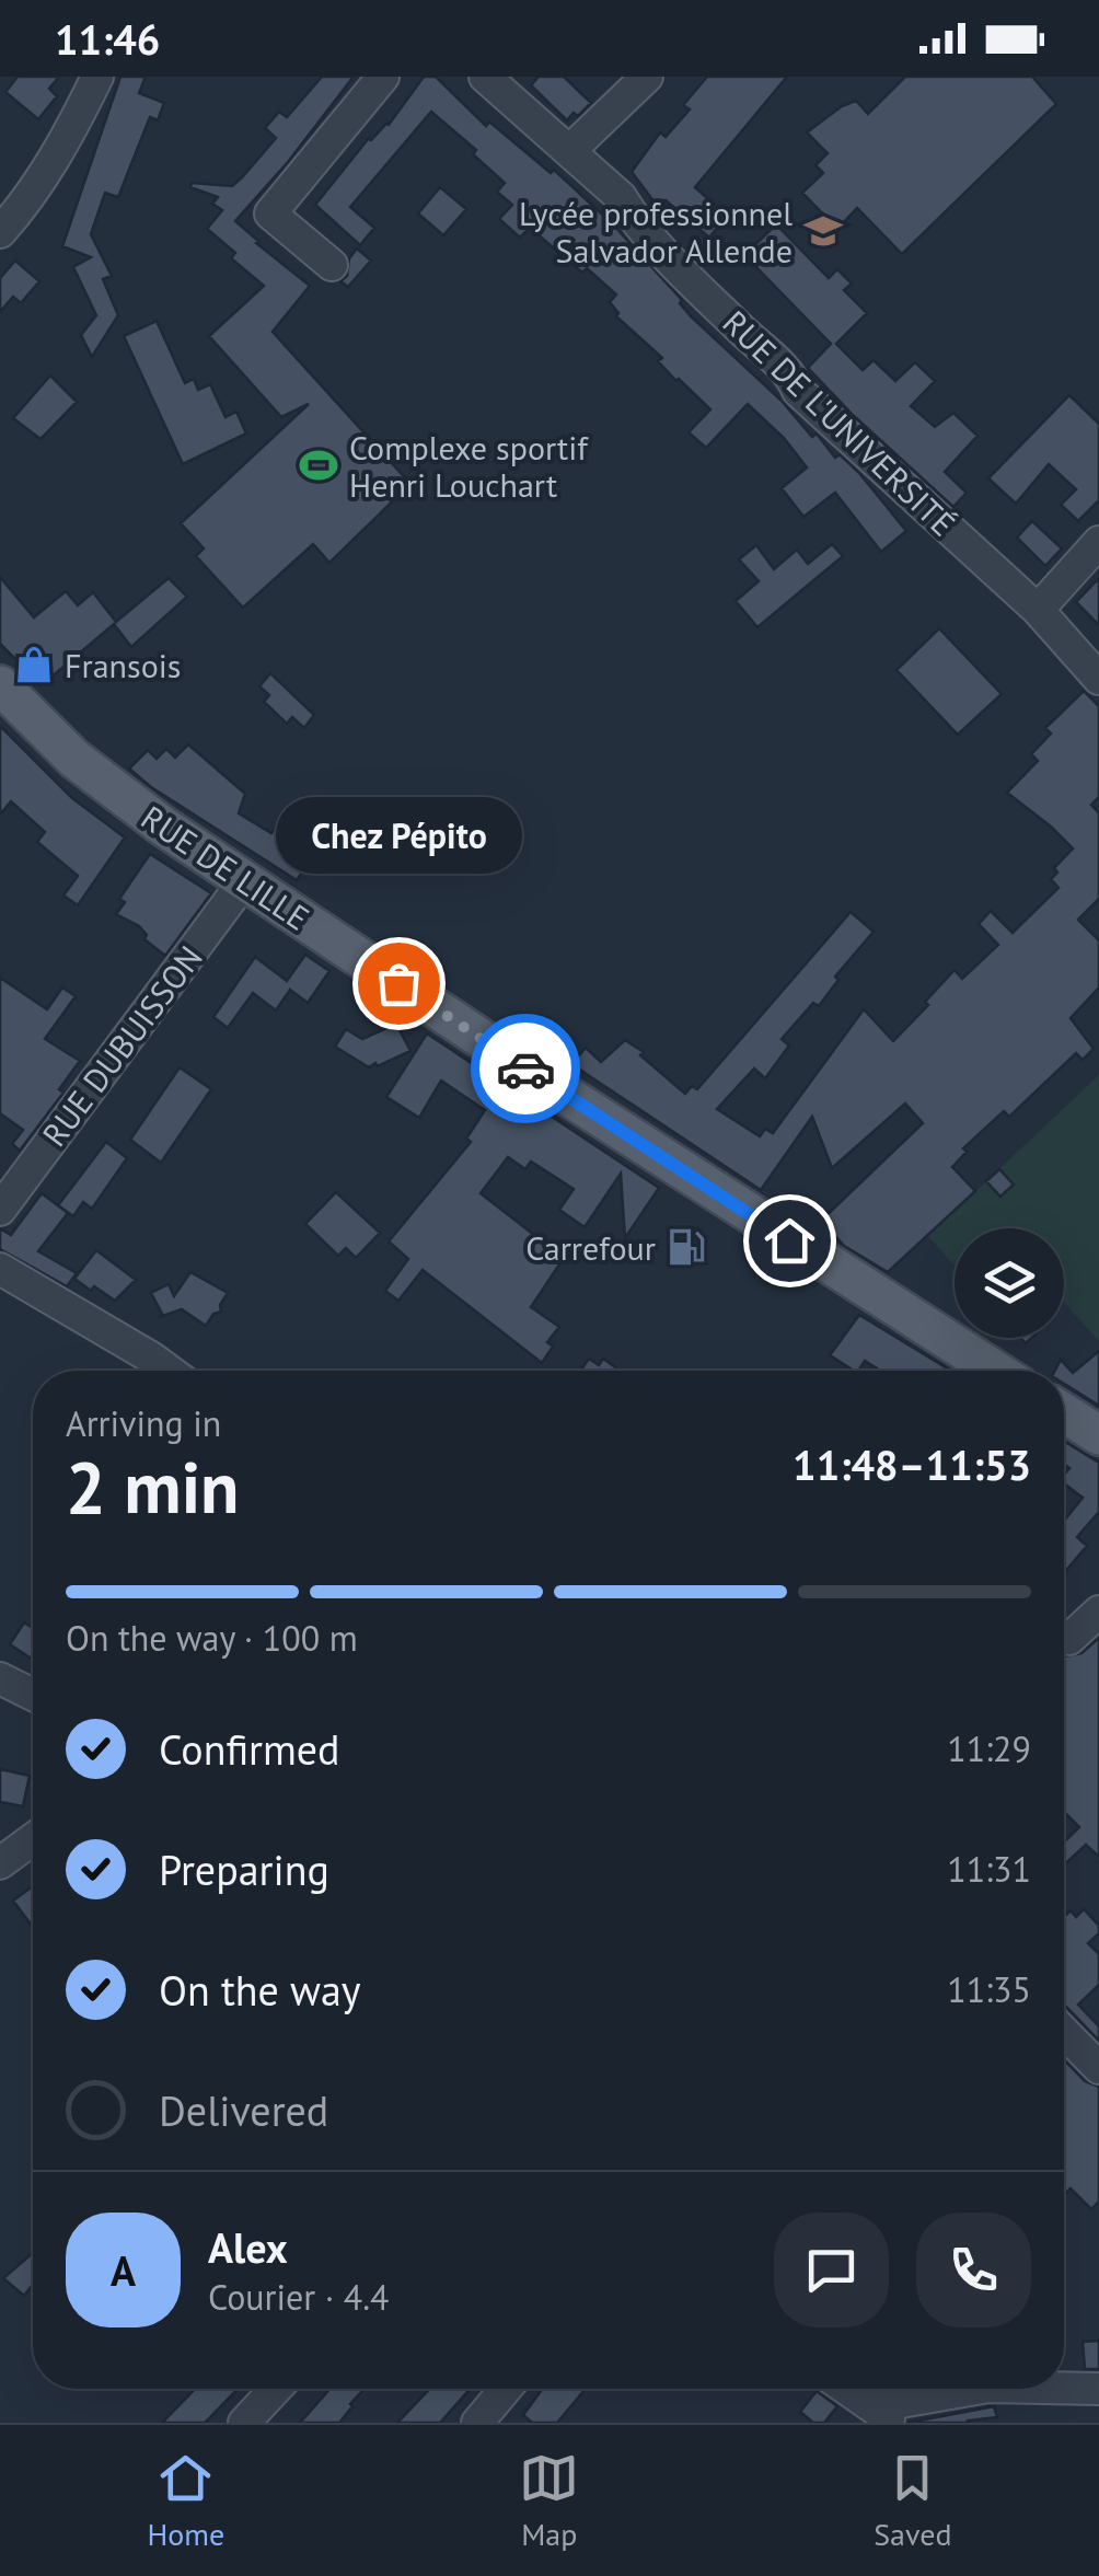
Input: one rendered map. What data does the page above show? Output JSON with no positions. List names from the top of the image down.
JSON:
{
  "streets": {
    "main road": ["RUE DE LILLE"],
    "street": ["RUE DE L'UNIVERSITÉ", "RUE DUBUISSON"]
  },
  "crossings": [
    ["RUE DE LILLE", "RUE DUBUISSON"]
  ],
  "places": {
    "school or university": ["Lycée professionnel Salvador Allende"],
    "sports": ["Complexe sportif Henri Louchart"],
    "shop": ["Fransois"],
    "other": ["Chez Pépito"],
    "fuel station": ["Carrefour"]
  },
  "page": {
    "status": "11:46",
    "bubble": "Chez Pépito",
    "heading": ["2 min", "Arriving in", "11:48–11:53"],
    "panel": ["Alex", "Courier · 4.4"],
    "bar": "On the way · 100 m",
    "list": [
      ["Confirmed", "11:29"],
      ["Preparing", "11:31"],
      ["On the way", "11:35"],
      "Delivered"
    ],
    "round": "A",
    "tabs": ["Home", "Map", "Saved"]
  }
}
